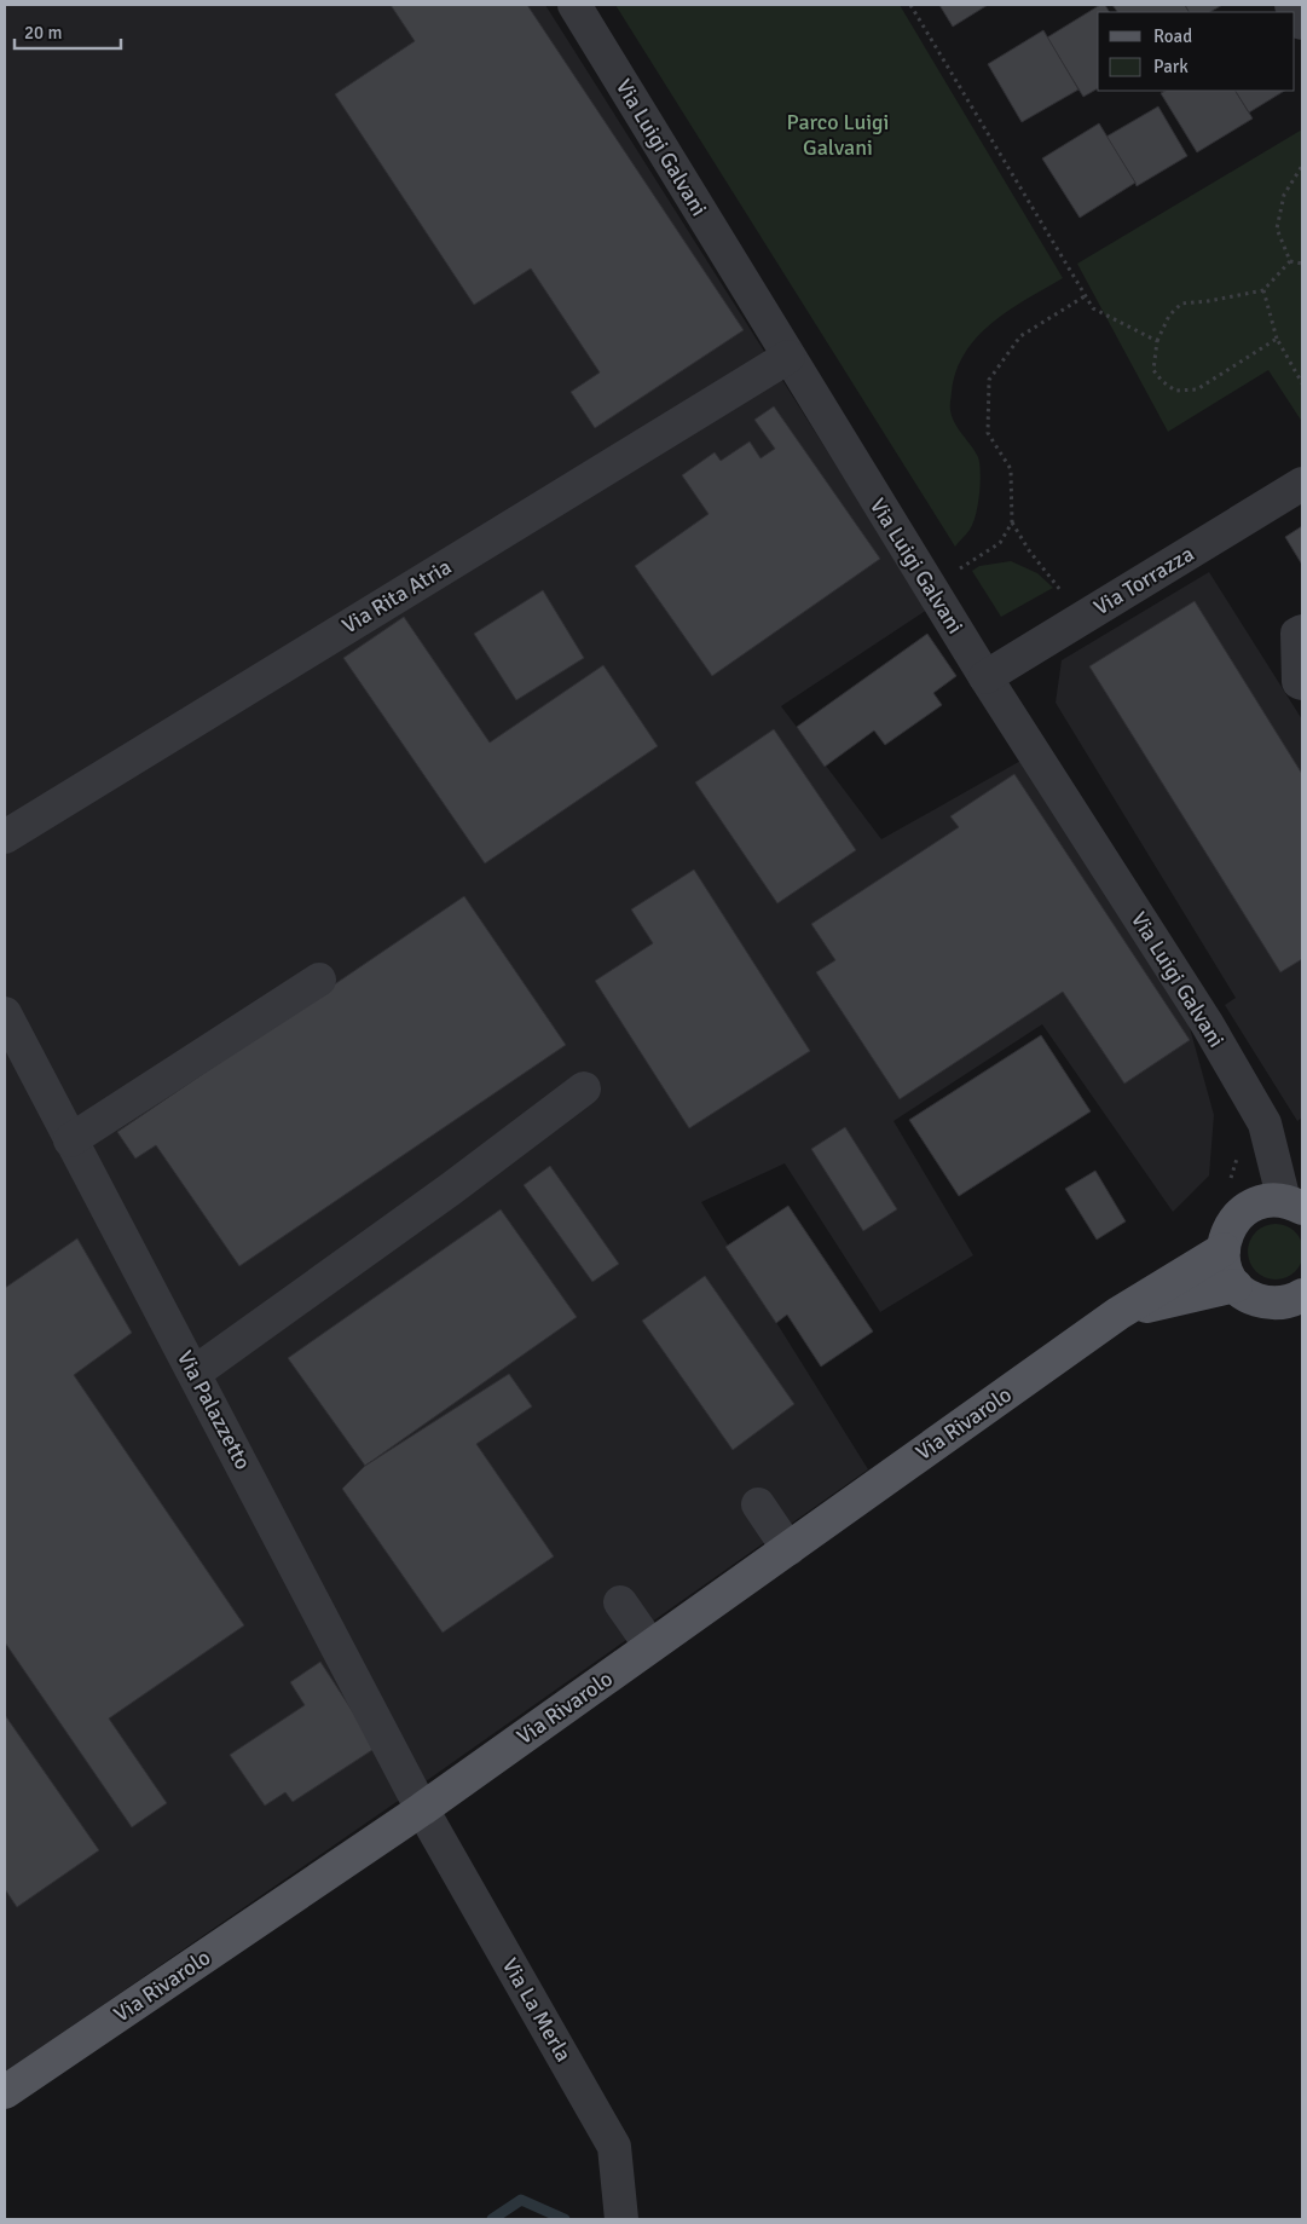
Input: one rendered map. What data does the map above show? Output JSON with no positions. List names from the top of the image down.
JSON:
{
  "streets": {
    "main road": ["Via Rivarolo"],
    "street": [
      "Via Luigi Galvani",
      "Via Torrazza",
      "Via Rita Atria",
      "Via Palazzetto",
      "Via La Merla"
    ]
  },
  "crossings": [
    ["Via Luigi Galvani", "Via Torrazza"],
    ["Via Luigi Galvani", "Via Rita Atria"],
    ["Via Palazzetto", "Via Rivarolo"],
    ["Via Palazzetto", "Via La Merla"],
    ["Via Rivarolo", "Via La Merla"]
  ],
  "parks": ["Parco Luigi Galvani"],
  "legend": ["Road", "Park"],
  "scale_bar": "20 m"
}
